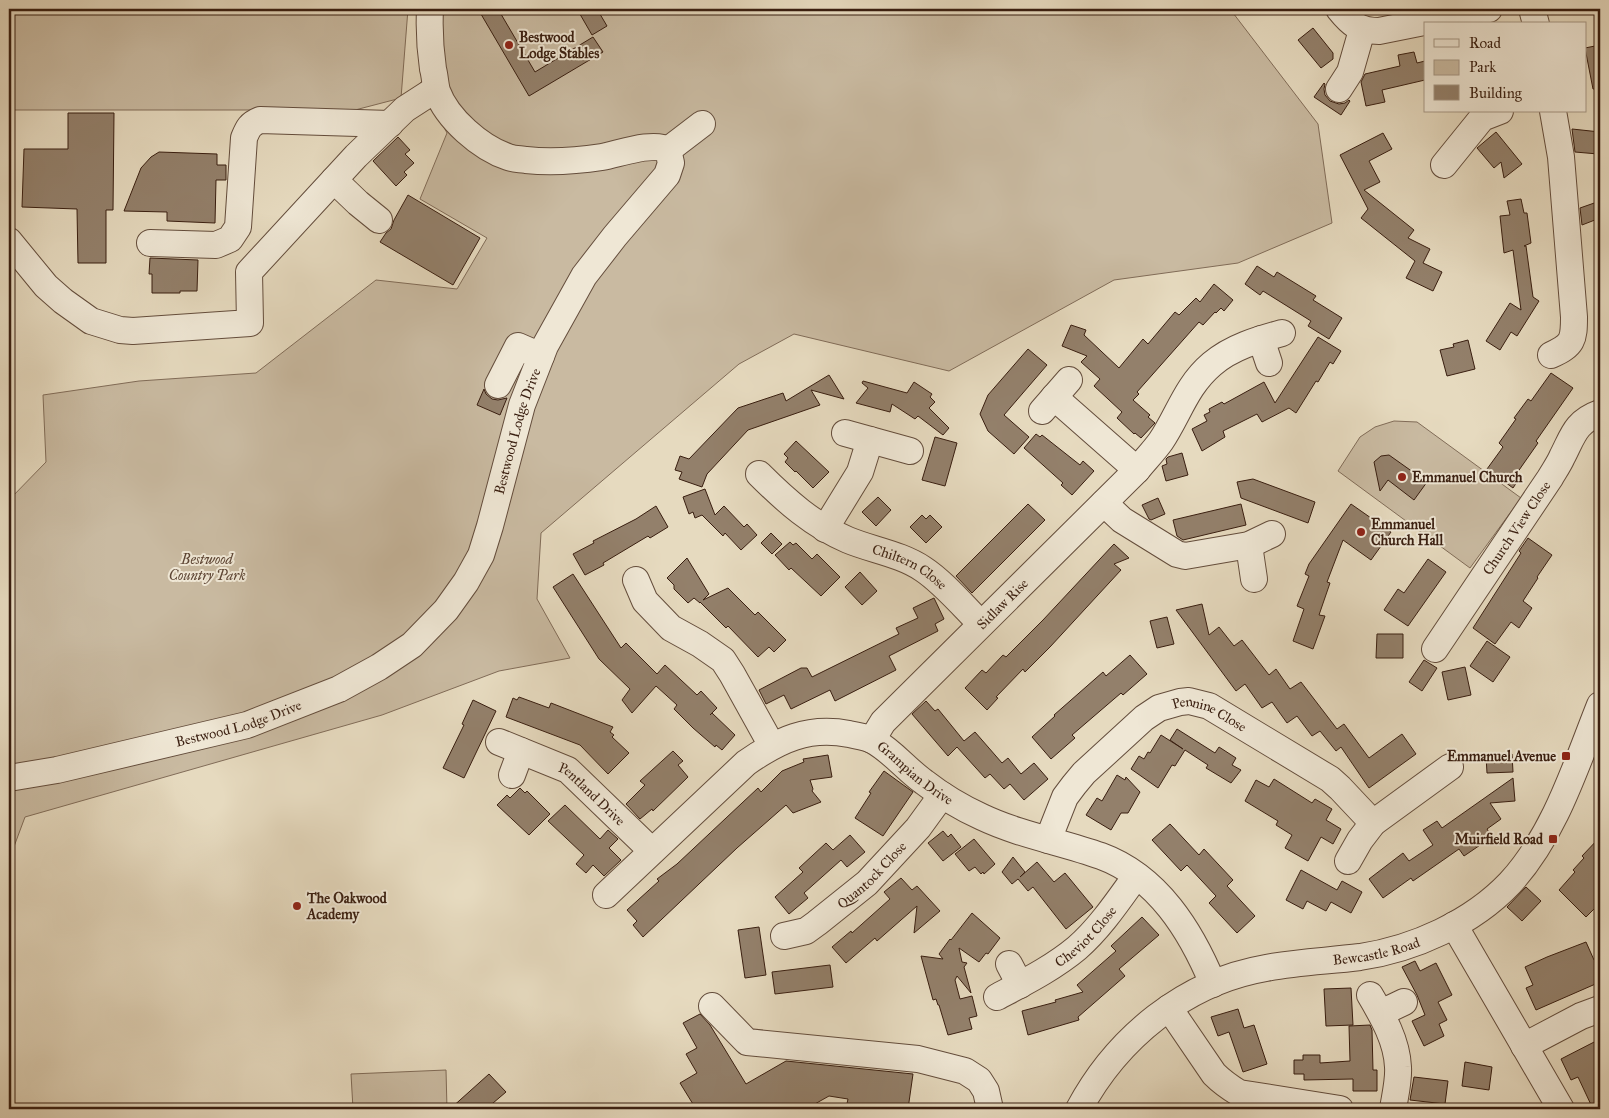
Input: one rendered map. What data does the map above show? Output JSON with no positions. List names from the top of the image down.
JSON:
{
  "streets": {
    "street": [
      "Bestwood Lodge Drive",
      "Church View Close",
      "Chiltern Close",
      "Sidlaw Rise",
      "Pennine Close",
      "Grampian Drive",
      "Pentland Drive",
      "Quantock Close",
      "Cheviot Close",
      "Bewcastle Road"
    ]
  },
  "crossings": [
    ["Chiltern Close", "Sidlaw Rise"],
    ["Sidlaw Rise", "Grampian Drive"],
    ["Pennine Close", "Grampian Drive"],
    ["Grampian Drive", "Pentland Drive"],
    ["Grampian Drive", "Quantock Close"],
    ["Grampian Drive", "Cheviot Close"],
    ["Grampian Drive", "Bewcastle Road"]
  ],
  "parks": ["Bestwood Country Park"],
  "places": {
    "other": [
      "Bestwood Lodge Stables",
      "Emmanuel Church",
      "Emmanuel Church Hall",
      "The Oakwood Academy"
    ],
    "transit": ["Emmanuel Avenue", "Muirfield Road"]
  },
  "legend": ["Road", "Park", "Building"]
}
